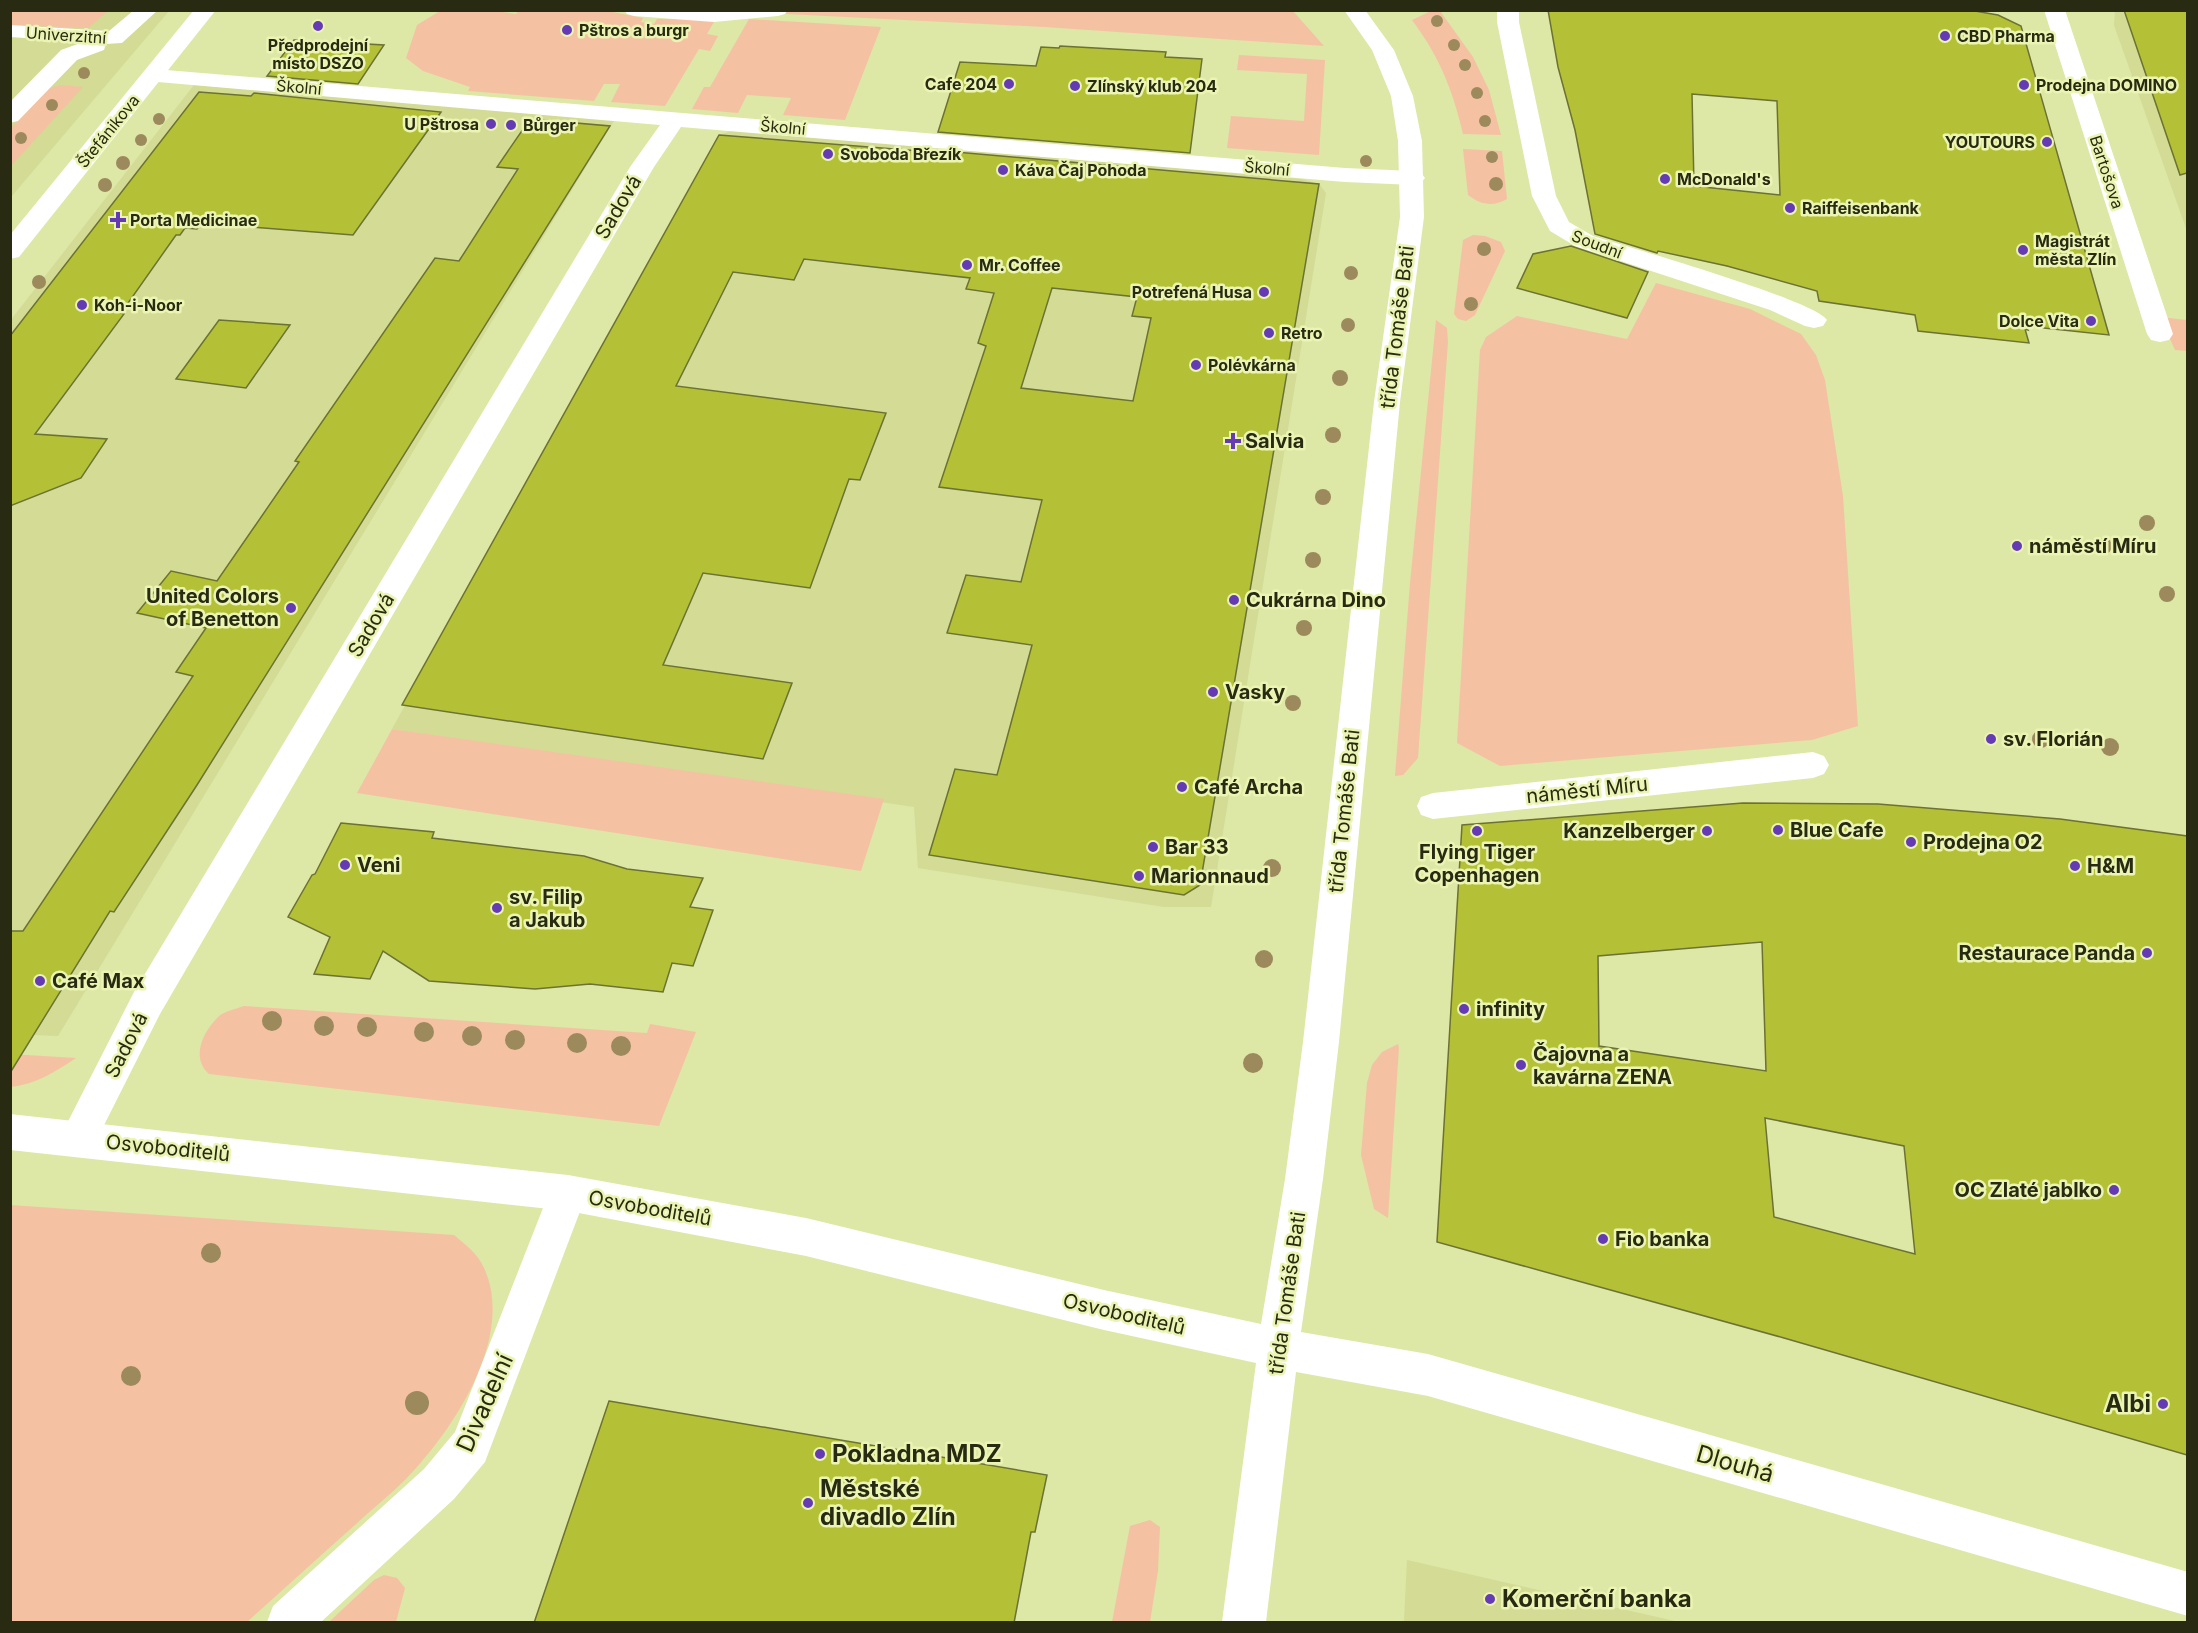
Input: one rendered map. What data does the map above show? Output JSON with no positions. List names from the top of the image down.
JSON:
{
  "streets": {
    "street": [
      "Univerzitní",
      "Školní",
      "Štefánikova",
      "Bartošova",
      "Sadová",
      "Soudní",
      "třída Tomáše Bati",
      "náměstí Míru",
      "Osvoboditelů",
      "Divadelní",
      "Dlouhá"
    ]
  },
  "crossings": [
    ["Školní", "Štefánikova"],
    ["Školní", "Sadová"],
    ["Školní", "třída Tomáše Bati"],
    ["Sadová", "Osvoboditelů"],
    ["třída Tomáše Bati", "Osvoboditelů"],
    ["třída Tomáše Bati", "Dlouhá"],
    ["Osvoboditelů", "Divadelní"],
    ["Osvoboditelů", "Dlouhá"]
  ],
  "places": {
    "other": [
      "Předprodejní místo DSZO",
      "Pštros a burgr",
      "CBD Pharma",
      "Cafe 204",
      "Prodejna DOMINO",
      "Zlínský klub 204",
      "U Pštrosa",
      "Bůrger",
      "YOUTOURS",
      "Svoboda Březík",
      "Káva Čaj Pohoda",
      "McDonald's",
      "Raiffeisenbank",
      "Magistrát města Zlín",
      "Mr. Coffee",
      "Potrefená Husa",
      "Koh-i-Noor",
      "Dolce Vita",
      "Retro",
      "Polévkárna",
      "náměstí Míru",
      "Cukrárna Dino",
      "United Colors of Benetton",
      "Vasky",
      "sv. Florián",
      "Café Archa",
      "Blue Cafe",
      "Flying Tiger Copenhagen",
      "Kanzelberger",
      "Prodejna O2",
      "Bar 33",
      "Veni",
      "H&M",
      "Marionnaud",
      "sv. Filip a Jakub",
      "Restaurace Panda",
      "Café Max",
      "infinity",
      "Čajovna a kavárna ZENA",
      "OC Zlaté jablko",
      "Fio banka",
      "Albi",
      "Pokladna MDZ",
      "Městské divadlo Zlín",
      "Komerční banka"
    ],
    "health": ["Porta Medicinae", "Salvia"]
  }
}
